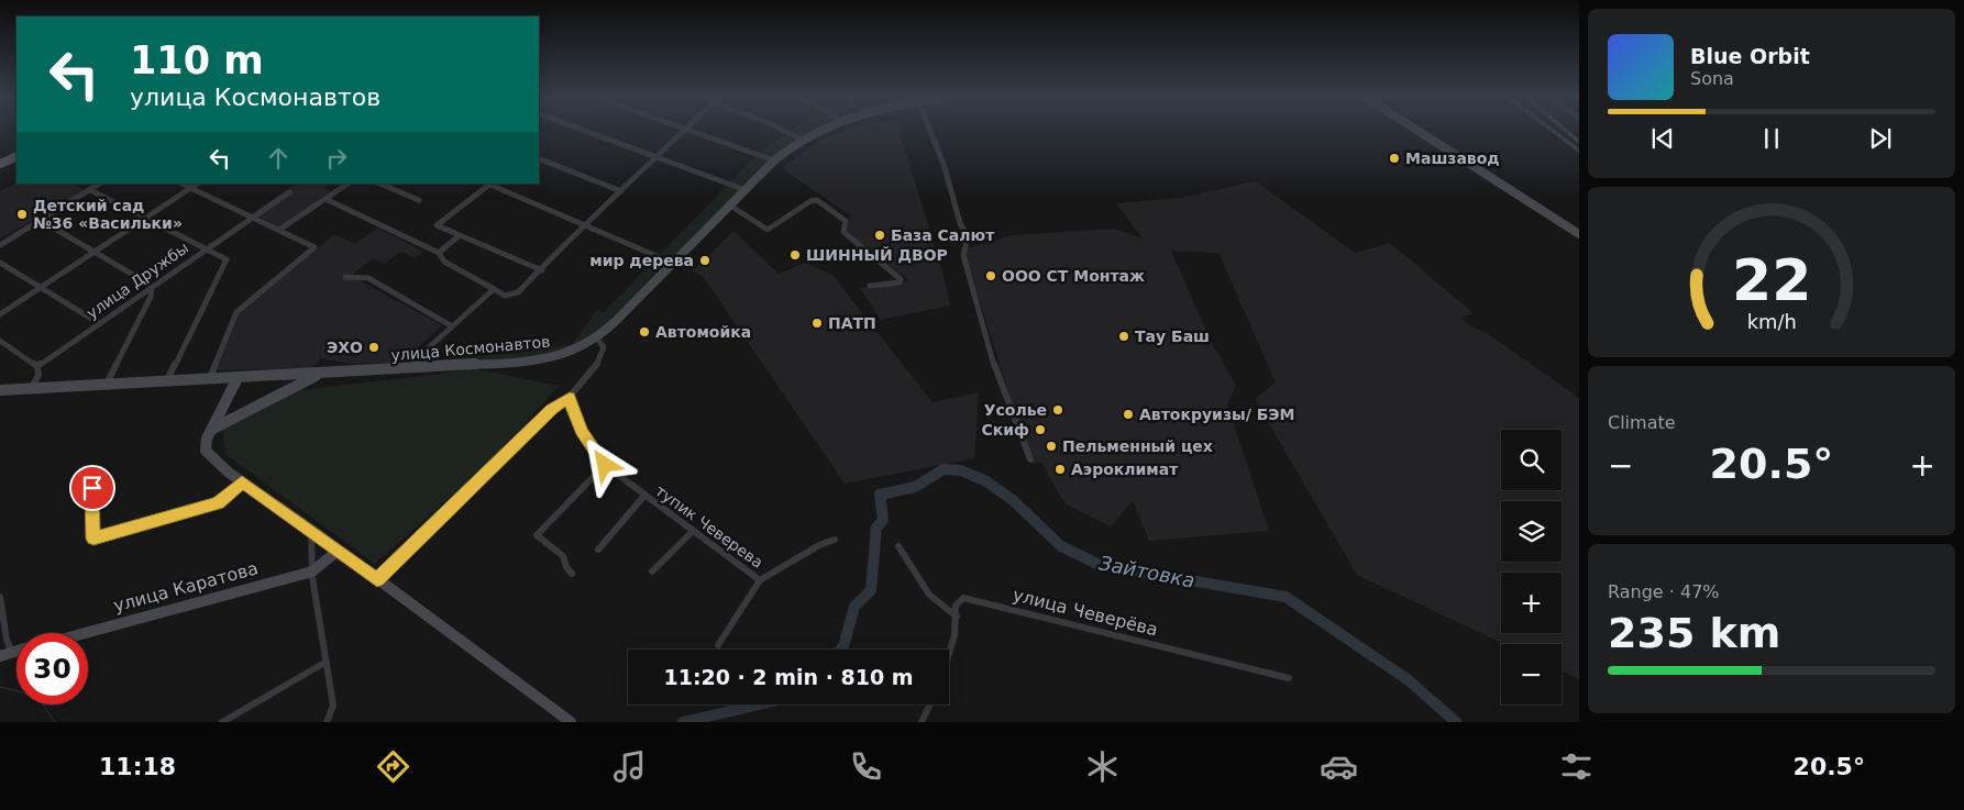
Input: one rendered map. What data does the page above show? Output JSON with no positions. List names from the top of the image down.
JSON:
{
  "streets": {
    "main road": ["улица Космонавтов", "улица Каратова"],
    "street": ["улица Дружбы", "тупик Чеверева", "улица Чеверёва"]
  },
  "water": ["Зайтовка"],
  "places": [
    "Машзавод",
    "Детский сад №36 «Васильки»",
    "База Салют",
    "ШИННЫЙ ДВОР",
    "мир дерева",
    "ООО СТ Монтаж",
    "ПАТП",
    "Автомойка",
    "Тау Баш",
    "ЭХО",
    "Усолье",
    "Автокруизы/ БЭМ",
    "Скиф",
    "Пельменный цех",
    "Аэроклимат"
  ],
  "page": {
    "turn": ["110 m", "улица Космонавтов"],
    "song": ["Blue Orbit", "Sona"],
    "tile": [
      "Climate",
      ["Range · 47%", "235 km"]
    ],
    "map_buttons": ["+", "−"],
    "heat": ["−", "20.5°", "+"],
    "limit": "30",
    "trip": "11:20 · 2 min · 810 m",
    "tabs": ["11:18", "20.5°"],
    "gauge": ["22", "km/h"]
  }
}
